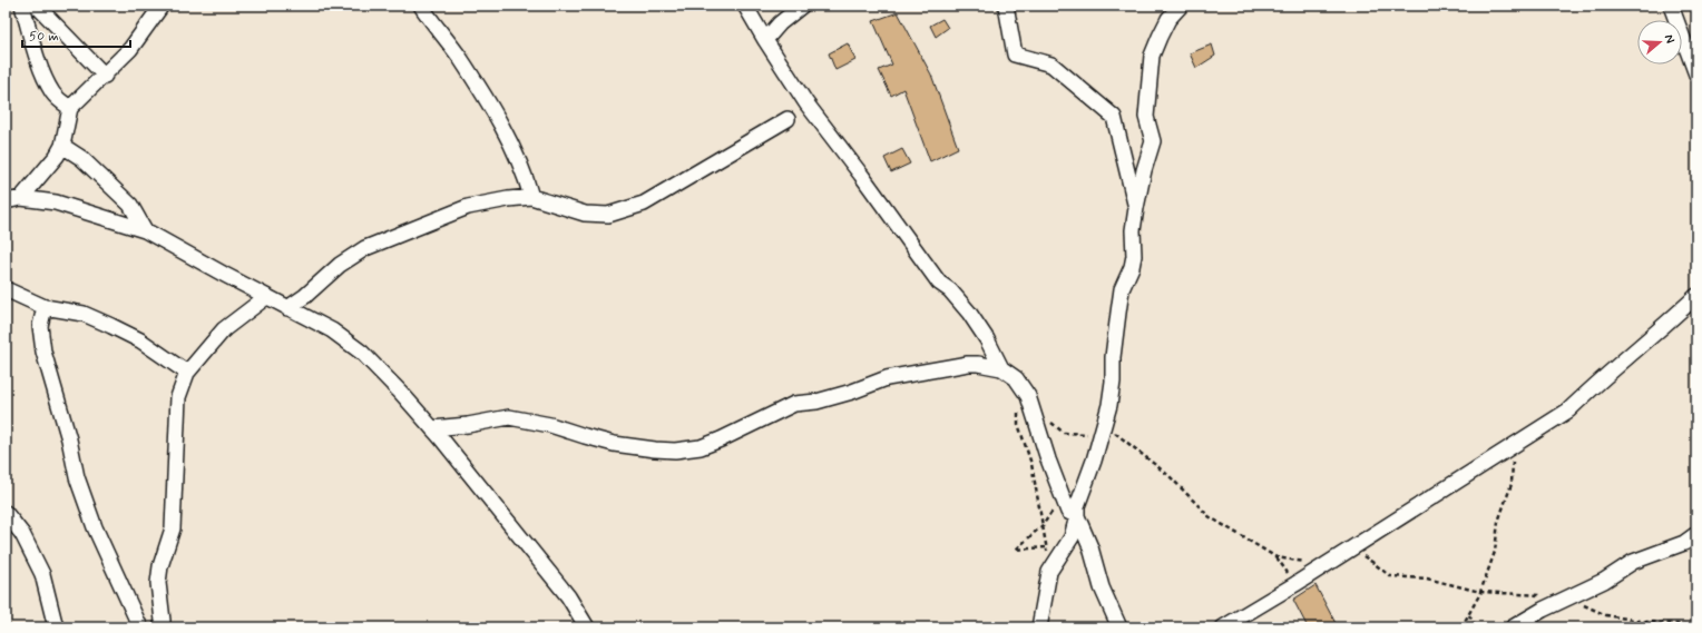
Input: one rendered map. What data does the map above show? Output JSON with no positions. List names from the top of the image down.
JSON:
{
  "scale_bar": "50 m",
  "north": "right"
}
